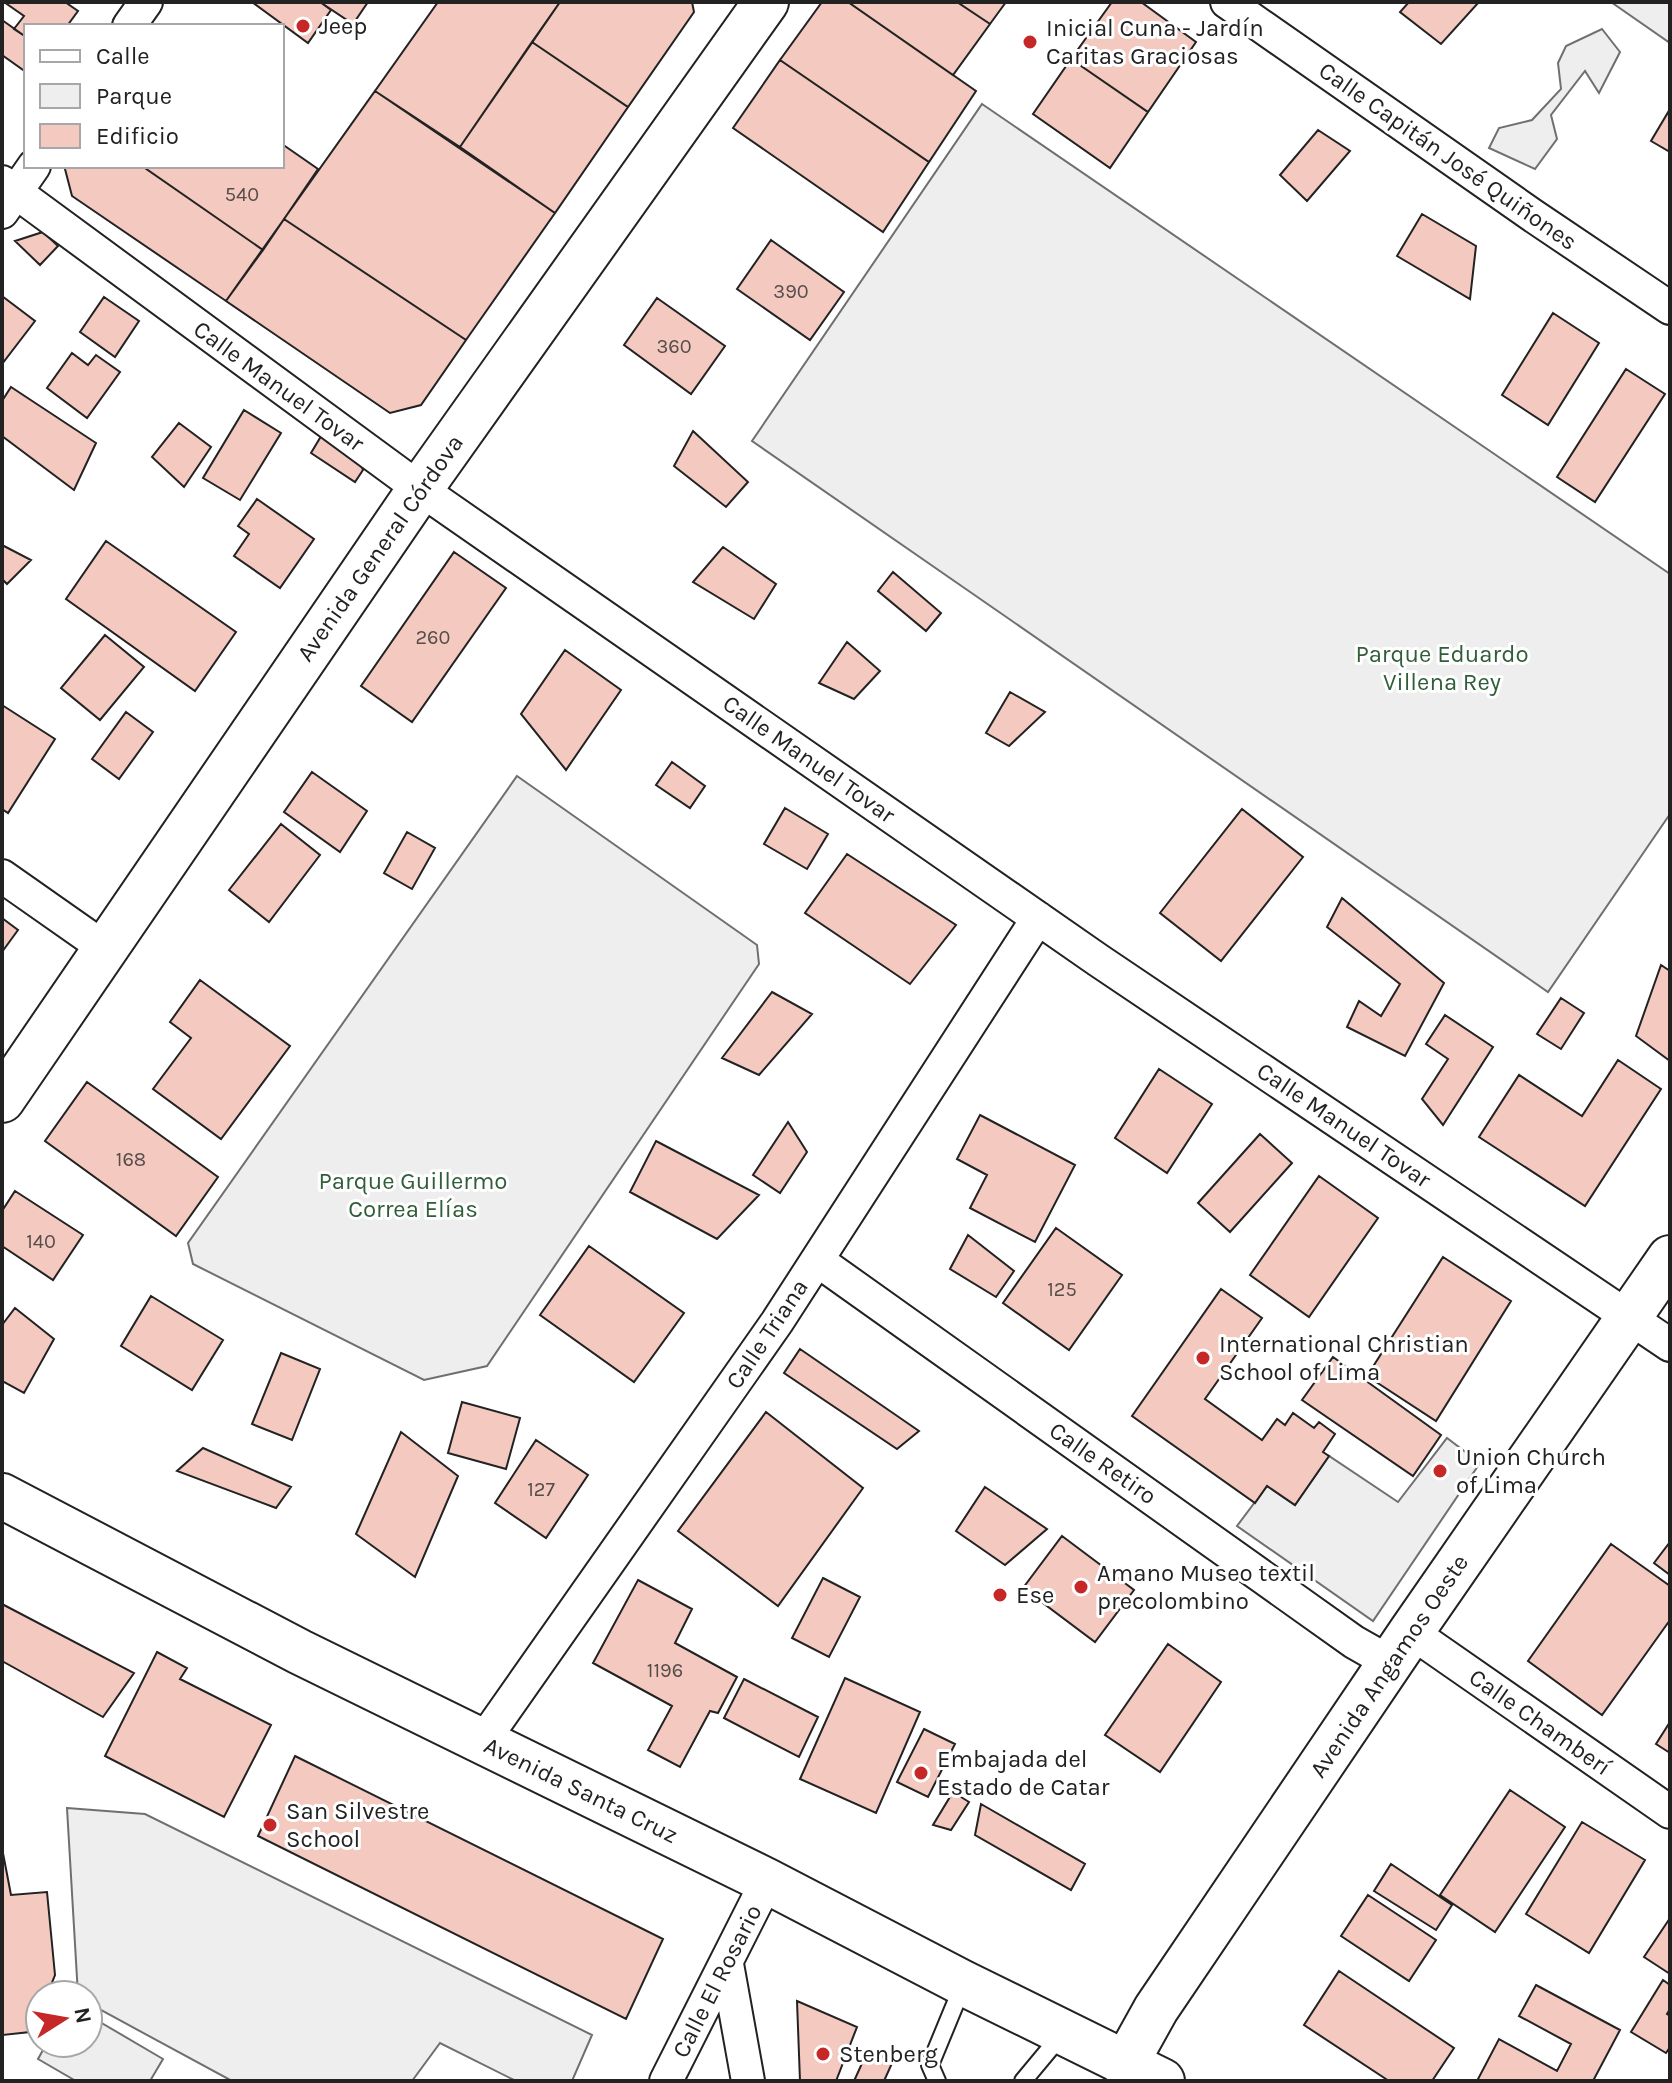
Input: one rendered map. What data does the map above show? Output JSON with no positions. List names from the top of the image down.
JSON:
{
  "streets": {
    "street": [
      "Calle Capitán José Quiñones",
      "Calle Manuel Tovar",
      "Avenida General Córdova",
      "Calle Triana",
      "Calle Retiro",
      "Avenida Angamos Oeste",
      "Calle Chamberí",
      "Avenida Santa Cruz",
      "Calle El Rosario"
    ]
  },
  "crossings": [
    ["Calle Manuel Tovar", "Avenida General Córdova"],
    ["Calle Manuel Tovar", "Calle Triana"],
    ["Calle Manuel Tovar", "Avenida Angamos Oeste"],
    ["Calle Triana", "Calle Retiro"],
    ["Calle Triana", "Avenida Santa Cruz"],
    ["Calle Retiro", "Avenida Angamos Oeste"],
    ["Calle Retiro", "Calle Chamberí"],
    ["Avenida Angamos Oeste", "Calle Chamberí"],
    ["Avenida Angamos Oeste", "Avenida Santa Cruz"],
    ["Avenida Santa Cruz", "Calle El Rosario"]
  ],
  "parks": ["Parque Eduardo Villena Rey", "Parque Guillermo Correa Elías"],
  "places": [
    "Jeep",
    "Inicial Cuna - Jardín Caritas Graciosas",
    "International Christian School of Lima",
    "Union Church of Lima",
    "Amano Museo textil precolombino",
    "Ese",
    "Embajada del Estado de Catar",
    "San Silvestre School",
    "Stenberg"
  ],
  "house_numbers": [
    "540",
    "390",
    "360",
    "260",
    "168",
    "140",
    "125",
    "127",
    "1196"
  ],
  "legend": ["Calle", "Parque", "Edificio"],
  "north": "right"
}
